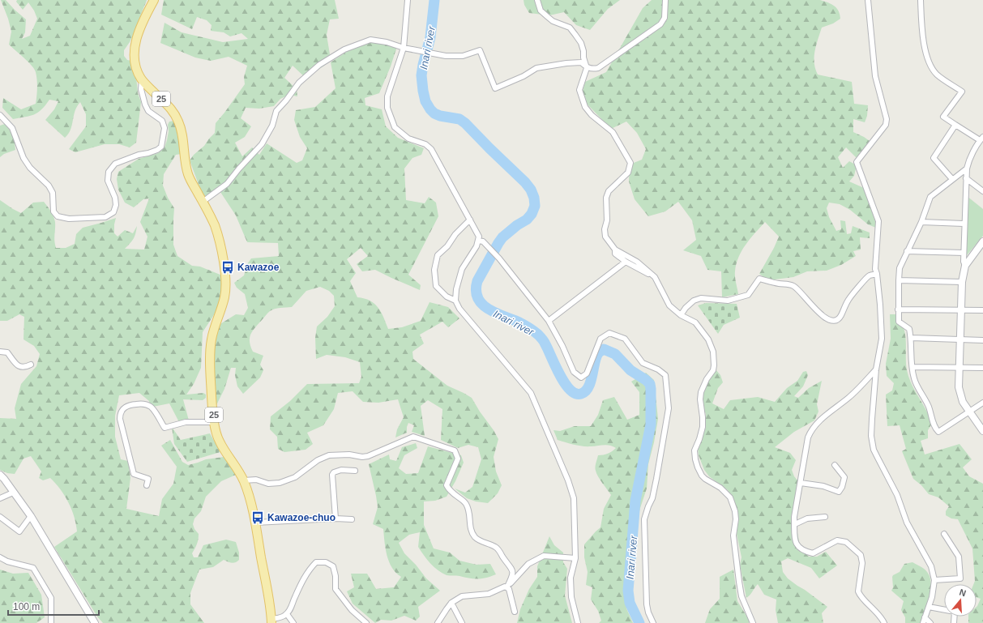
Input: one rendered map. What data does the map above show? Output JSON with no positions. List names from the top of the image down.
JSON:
{
  "streets": {
    "main road": ["25"]
  },
  "water": ["Inari river"],
  "places": {
    "bus stop": ["Kawazoe", "Kawazoe-chuo"]
  },
  "scale_bar": "100 m",
  "north": "top"
}
